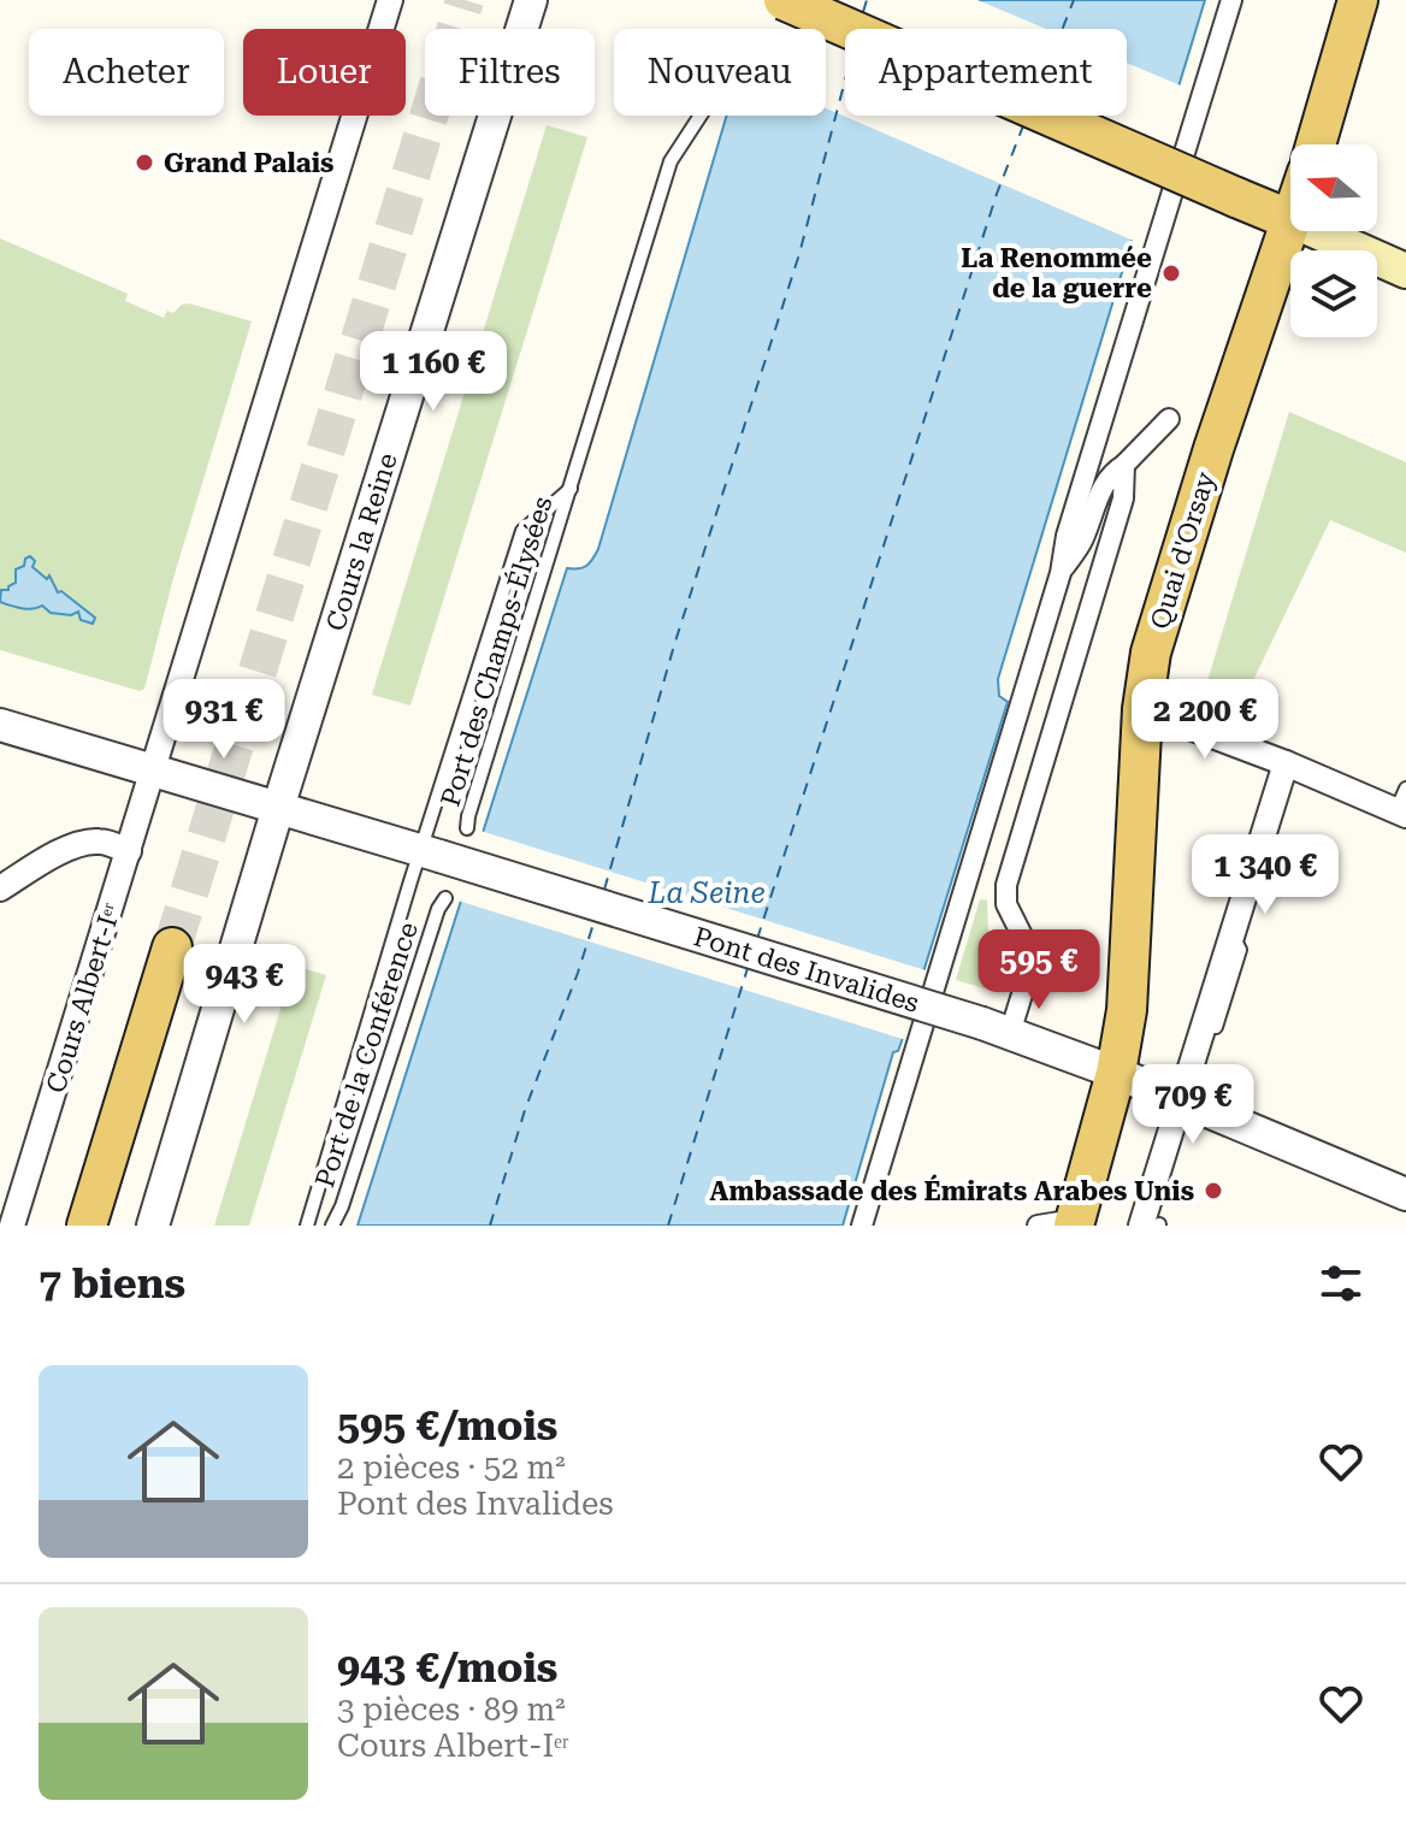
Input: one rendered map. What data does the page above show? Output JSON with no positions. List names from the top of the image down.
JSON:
{
  "streets": {
    "main road": ["Quai d'Orsay"],
    "street": ["Cours la Reine", "Pont des Invalides", "Cours Albert-Iᵉʳ"],
    "lane": ["Port des Champs-Élysées", "Port de la Conférence"]
  },
  "crossings": [
    ["Cours la Reine", "Pont des Invalides"],
    ["Quai d'Orsay", "Pont des Invalides"],
    ["Port des Champs-Élysées", "Pont des Invalides"],
    ["Port des Champs-Élysées", "Port de la Conférence"],
    ["Pont des Invalides", "Cours Albert-Iᵉʳ"],
    ["Pont des Invalides", "Port de la Conférence"]
  ],
  "water": ["La Seine"],
  "places": ["Grand Palais", "La Renommée de la guerre", "Ambassade des Émirats Arabes Unis"],
  "north": "left",
  "page": {
    "chip": [
      "Acheter",
      "Louer",
      "Filtres",
      "Nouveau",
      "Appartement"
    ],
    "price": [
      "1 160 €",
      "931 €",
      "2 200 €",
      "1 340 €",
      "595 €",
      "943 €",
      "709 €"
    ],
    "heading": "7 biens",
    "list": [
      {
        "name": "595 €/mois",
        "note": "2 pièces · 52 m² · Pont des Invalides"
      },
      {
        "name": "943 €/mois",
        "note": "3 pièces · 89 m² · Cours Albert-Iᵉʳ"
      }
    ]
  }
}
